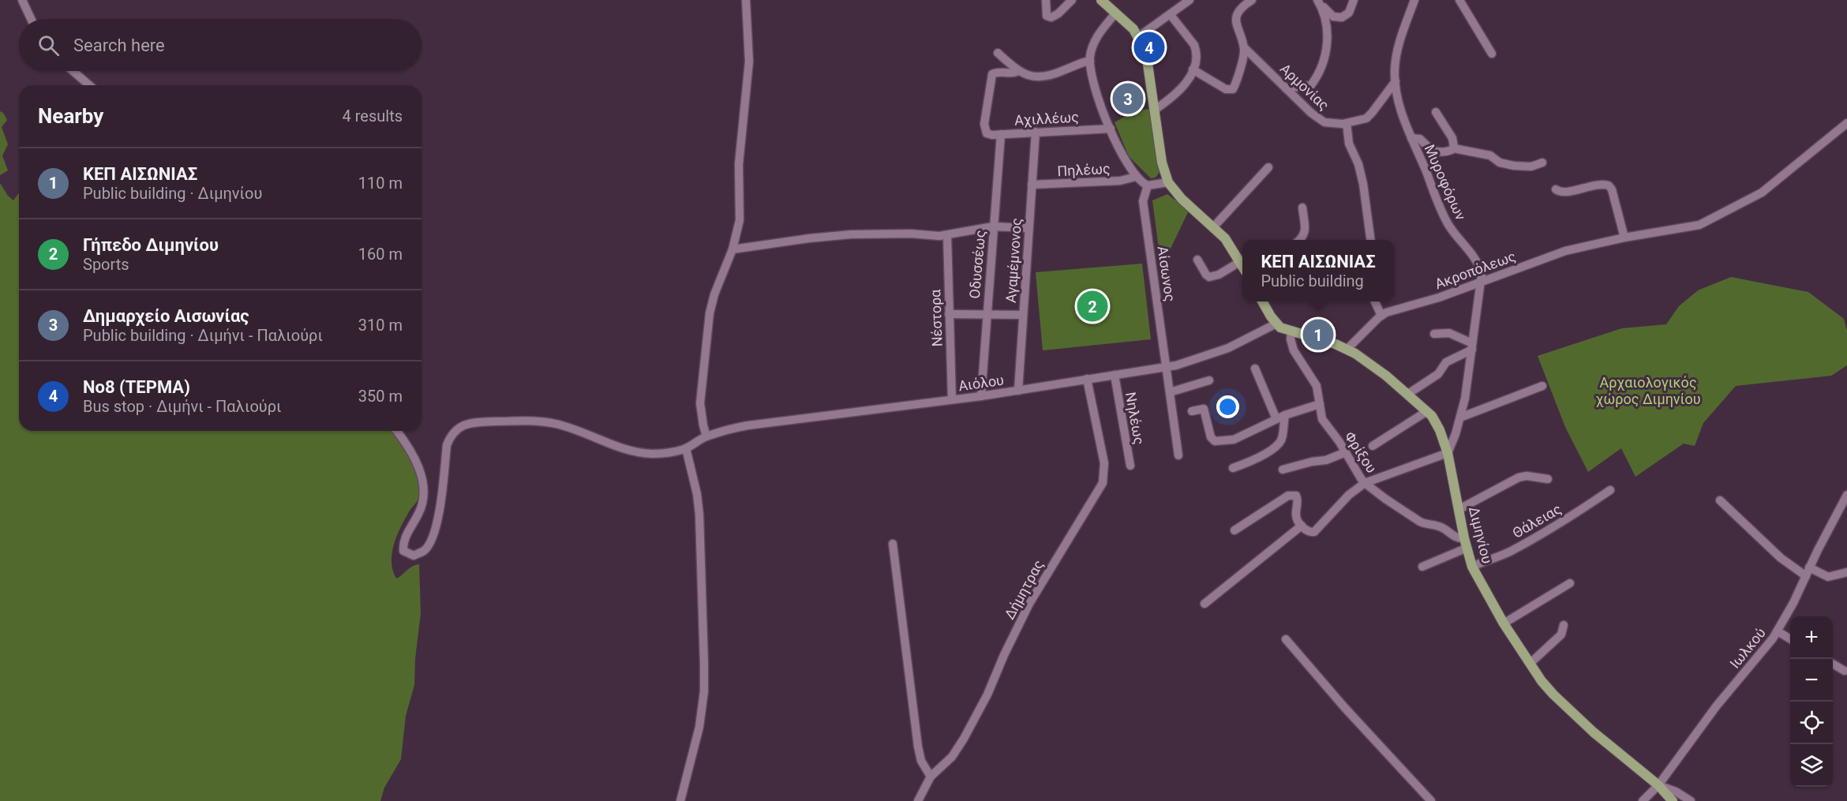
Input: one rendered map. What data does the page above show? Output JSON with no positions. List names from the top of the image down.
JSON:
{
  "streets": {
    "main road": ["Διμηνίου"],
    "street": [
      "Αρμονίας",
      "Αχιλλέως",
      "Πηλέως",
      "Μυροφόρων",
      "Αγαμέμνονος",
      "Οδυσσέως",
      "Ακροπόλεως",
      "Αίσωνος",
      "Νέστορα",
      "Αιόλου",
      "Νηλέως",
      "Φρίξου",
      "Θάλειας",
      "Δήμητρας",
      "Ιωλκού"
    ]
  },
  "crossings": [
    ["Αρμονίας", "Μυροφόρων"],
    ["Αχιλλέως", "Αγαμέμνονος"],
    ["Αχιλλέως", "Οδυσσέως"],
    ["Πηλέως", "Αγαμέμνονος"],
    ["Μυροφόρων", "Ακροπόλεως"],
    ["Μυροφόρων", "Διμηνίου"],
    ["Αγαμέμνονος", "Αιόλου"],
    ["Οδυσσέως", "Αιόλου"],
    ["Ακροπόλεως", "Διμηνίου"],
    ["Αίσωνος", "Αιόλου"],
    ["Νέστορα", "Αιόλου"],
    ["Αιόλου", "Νηλέως"],
    ["Αιόλου", "Διμηνίου"],
    ["Αιόλου", "Δήμητρας"],
    ["Φρίξου", "Διμηνίου"],
    ["Θάλειας", "Διμηνίου"],
    ["Διμηνίου", "Ιωλκού"]
  ],
  "parks": ["Αρχαιολογικός χώρος Διμηνίου"],
  "page": {
    "search": "Search here",
    "pins": [
      "4",
      "3",
      "2",
      "1"
    ],
    "heading": ["Nearby", "4 results"],
    "list": [
      {
        "mark": "1",
        "name": "ΚΕΠ ΑΙΣΩΝΙΑΣ",
        "note": "Public building · Διμηνίου",
        "value": "110 m"
      },
      {
        "mark": "2",
        "name": "Γήπεδο Διμηνίου",
        "note": "Sports",
        "value": "160 m"
      },
      {
        "mark": "3",
        "name": "Δημαρχείο Αισωνίας",
        "note": "Public building · Διμήνι - Παλιούρι",
        "value": "310 m"
      },
      {
        "mark": "4",
        "name": "Νο8 (ΤΕΡΜΑ)",
        "note": "Bus stop · Διμήνι - Παλιούρι",
        "value": "350 m"
      }
    ],
    "popup": ["ΚΕΠ ΑΙΣΩΝΙΑΣ", "Public building"],
    "map_buttons": ["+", "−"]
  }
}
